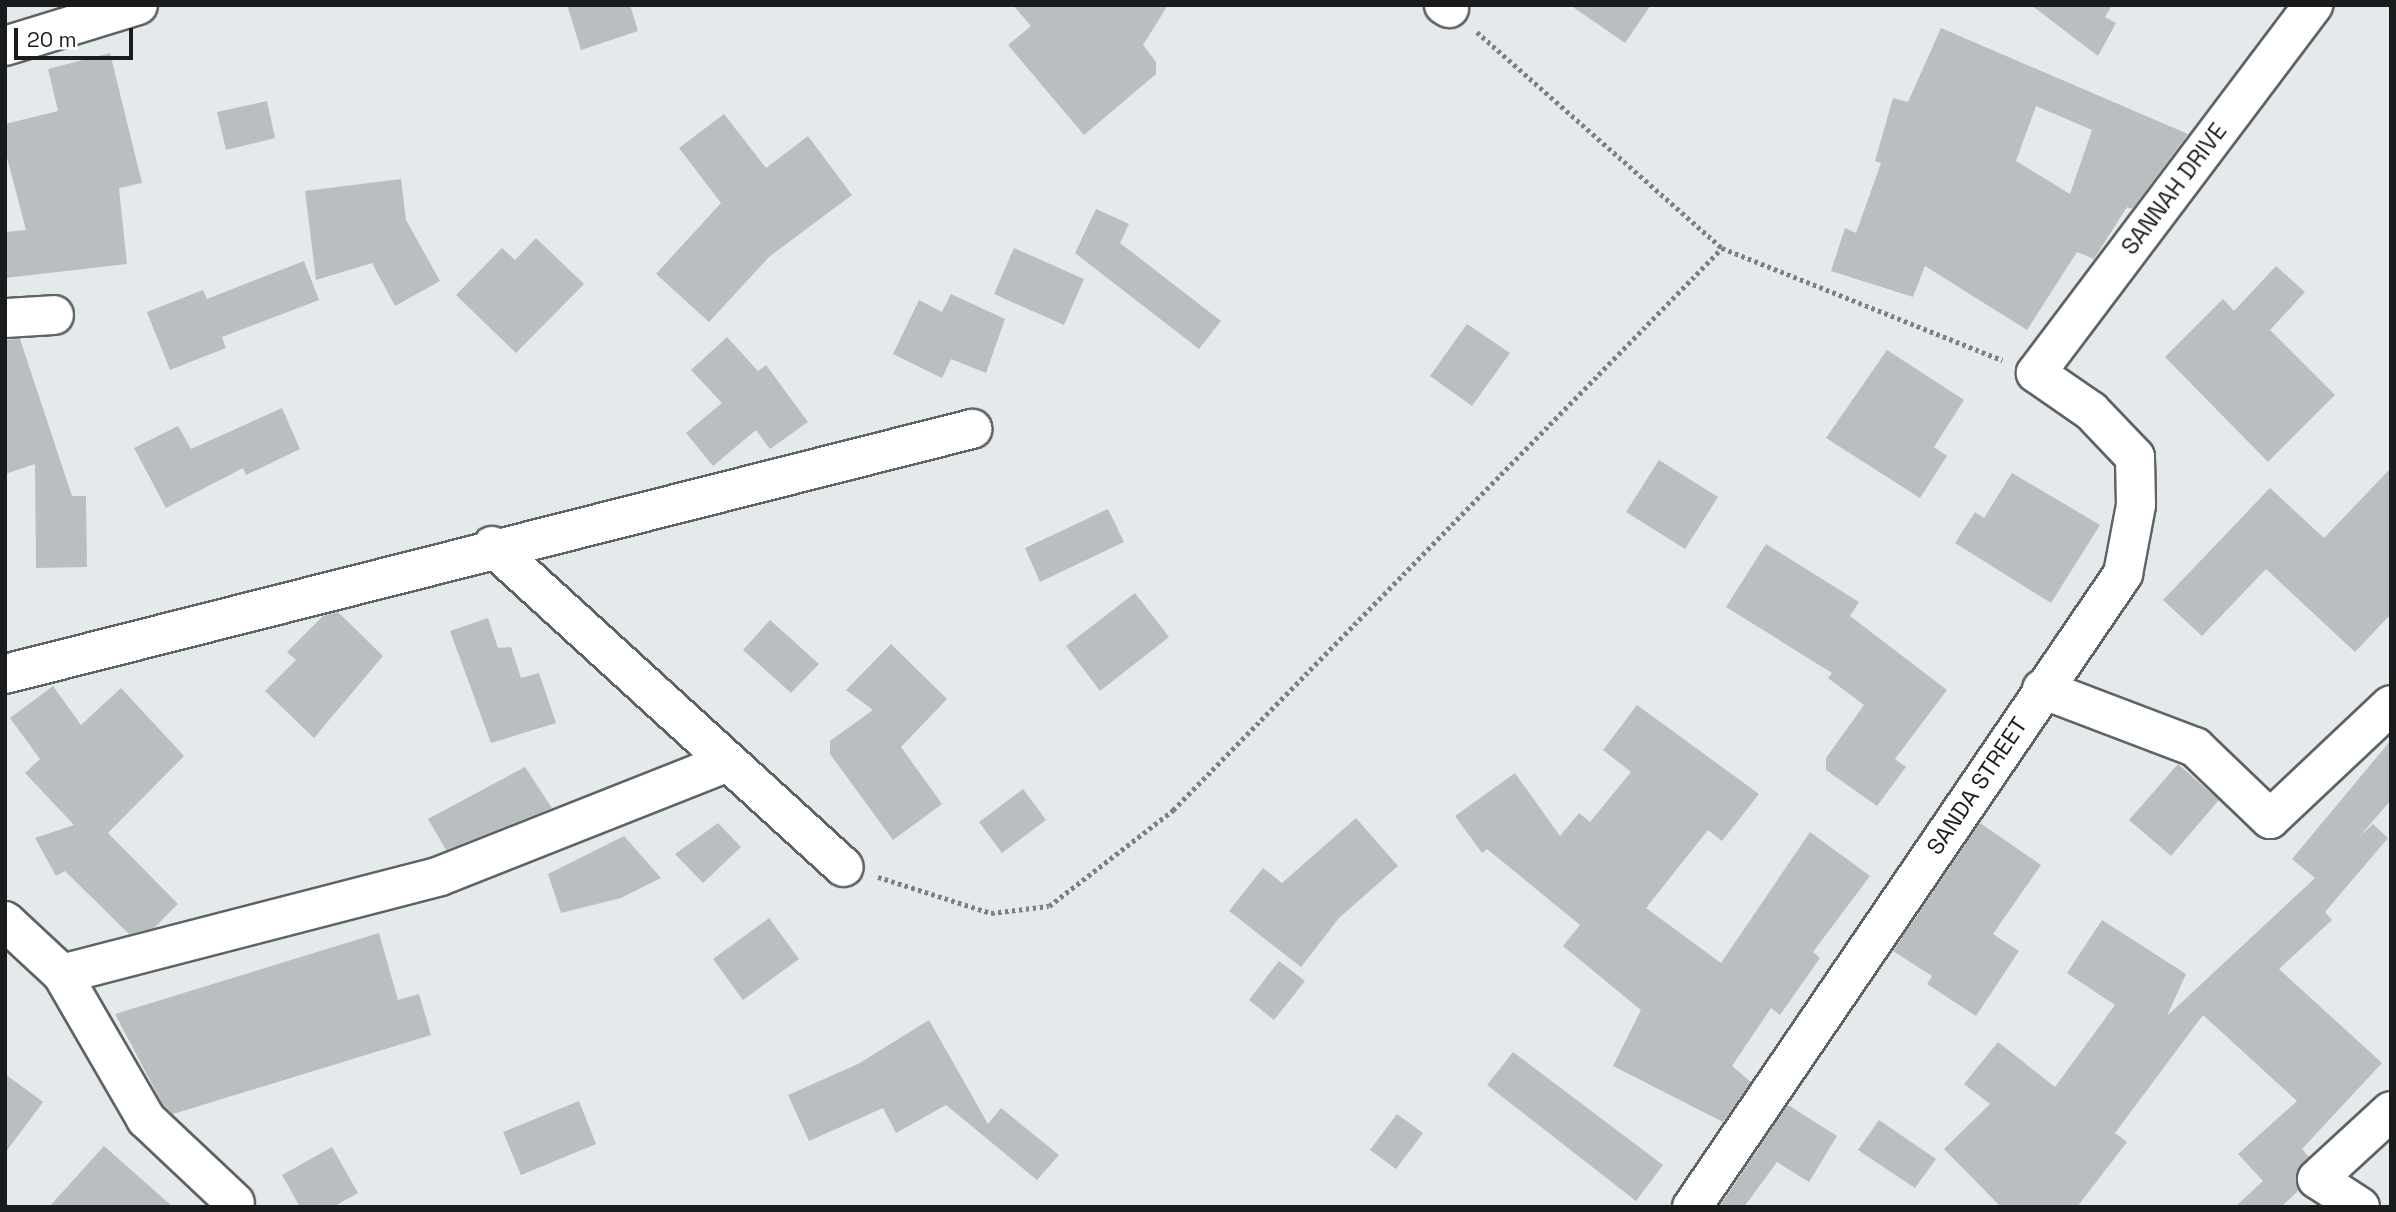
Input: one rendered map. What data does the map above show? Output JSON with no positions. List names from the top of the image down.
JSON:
{
  "streets": {
    "street": ["SANNAH DRIVE", "SANDA STREET"]
  },
  "crossings": [
    ["SANNAH DRIVE", "SANDA STREET"]
  ],
  "scale_bar": "20 m"
}
